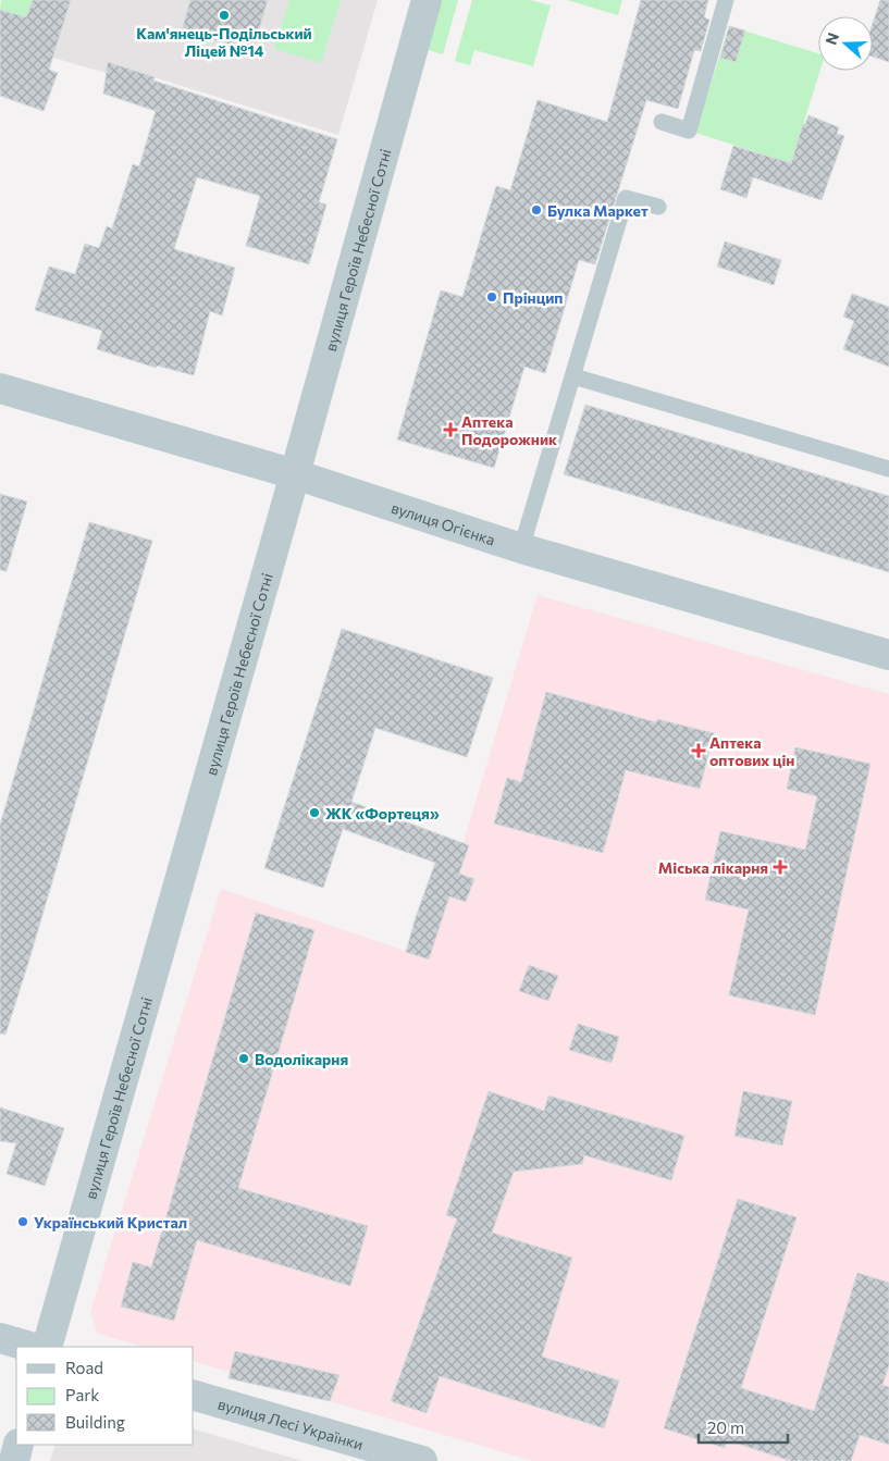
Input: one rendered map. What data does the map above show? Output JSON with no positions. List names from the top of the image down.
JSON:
{
  "streets": {
    "street": ["вулиця Героїв Небесної Сотні", "вулиця Огієнка", "вулиця Лесі Українки"]
  },
  "crossings": [
    ["вулиця Героїв Небесної Сотні", "вулиця Огієнка"]
  ],
  "places": {
    "other": [
      "Кам'янець-Подільський Ліцей №14",
      "Булка Маркет",
      "Прінцип",
      "ЖК «Фортеця»",
      "Водолікарня",
      "Український Кристал"
    ],
    "health": ["Аптека Подорожник", "Аптека оптових цін", "Міська лікарня"]
  },
  "legend": ["Road", "Park", "Building"],
  "scale_bar": "20 m",
  "north": "left"
}
